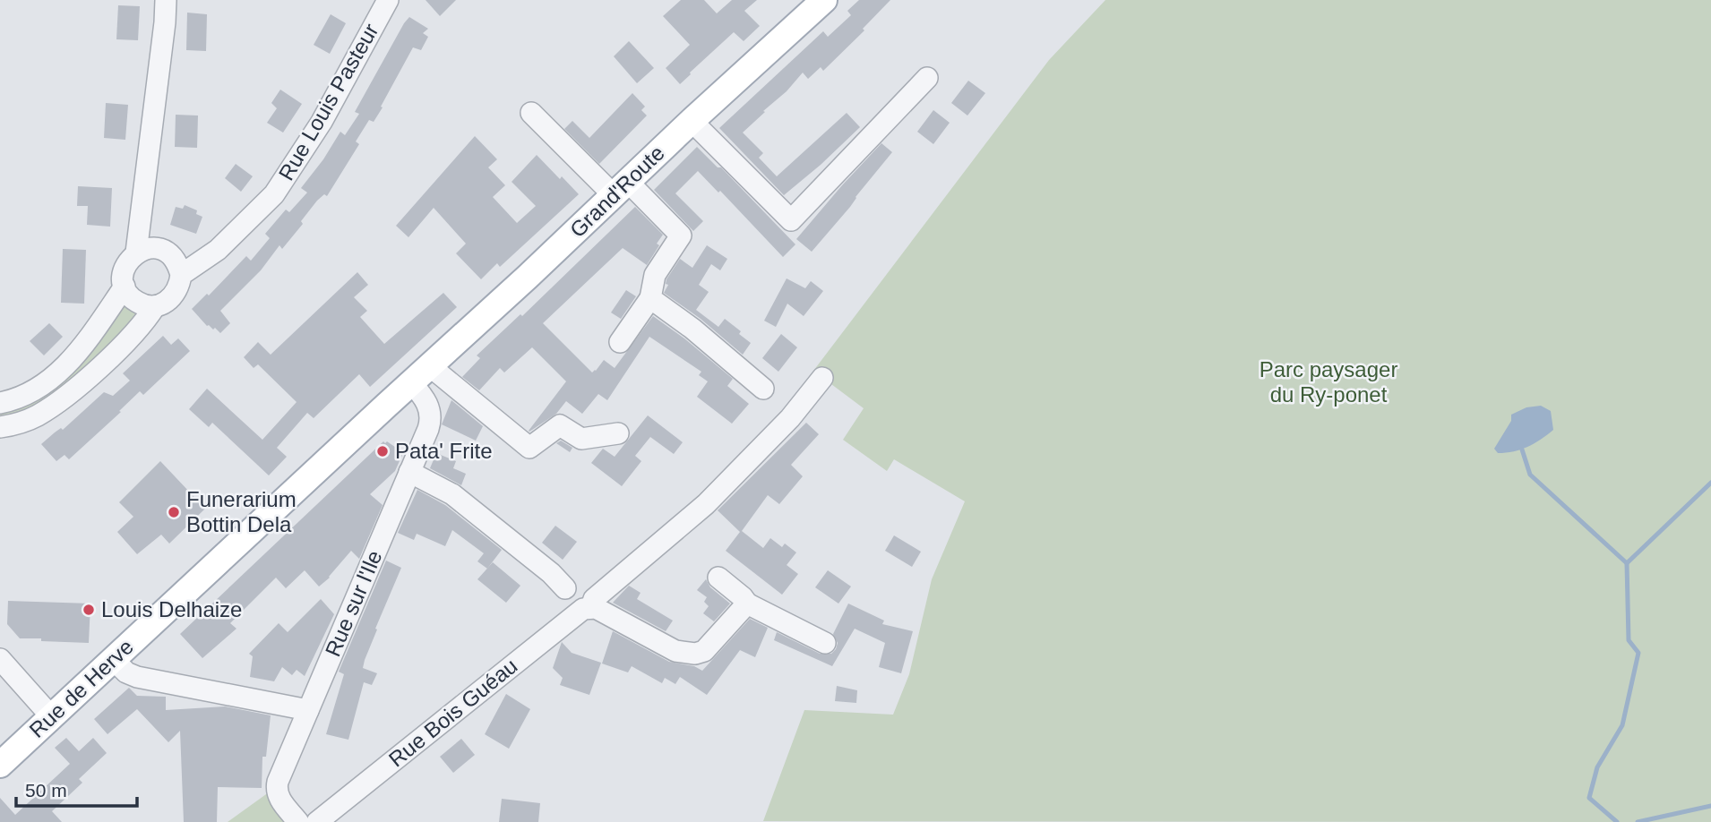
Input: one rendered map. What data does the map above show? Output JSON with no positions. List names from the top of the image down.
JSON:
{
  "streets": {
    "main road": ["Grand'Route", "Rue de Herve"],
    "street": ["Rue Louis Pasteur", "Rue sur l'Ile", "Rue Bois Guéau"]
  },
  "crossings": [
    ["Grand'Route", "Rue sur l'Ile"],
    ["Grand'Route", "Rue de Herve"],
    ["Rue sur l'Ile", "Rue de Herve"]
  ],
  "parks": ["Parc paysager du Ry-ponet"],
  "places": ["Pata' Frite", "Funerarium Bottin Dela", "Louis Delhaize"],
  "scale_bar": "50 m"
}
